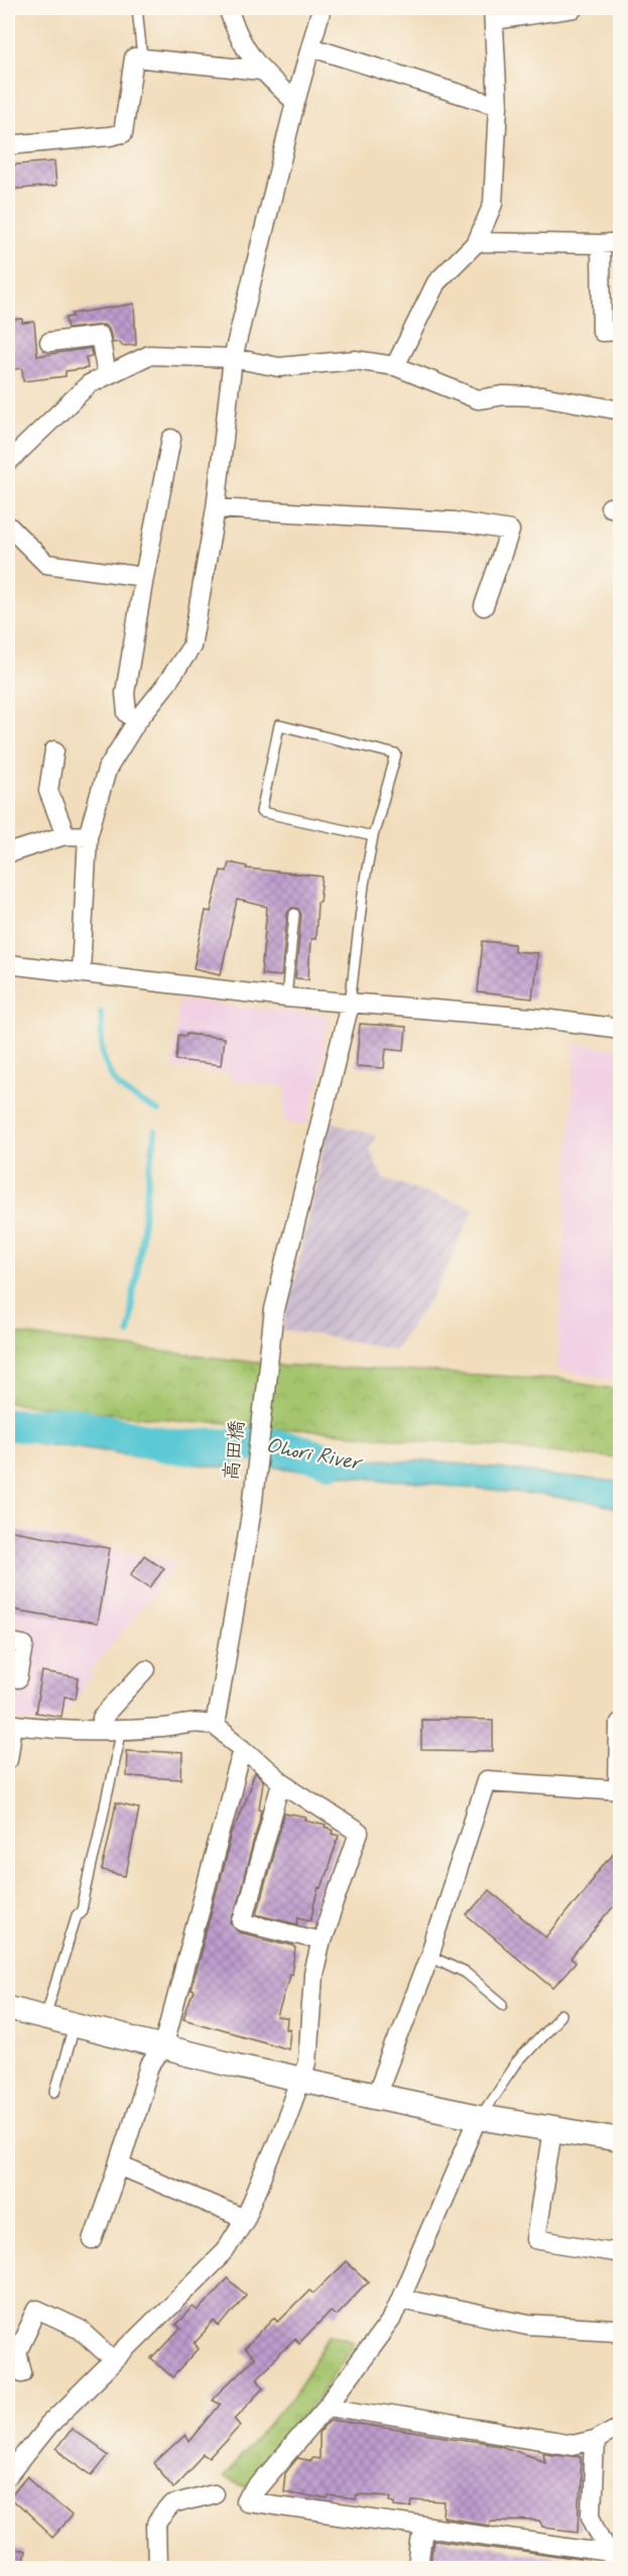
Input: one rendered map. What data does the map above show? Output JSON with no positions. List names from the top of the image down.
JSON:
{
  "streets": {
    "street": ["高田橋"]
  },
  "water": ["Ohori River"]
}
